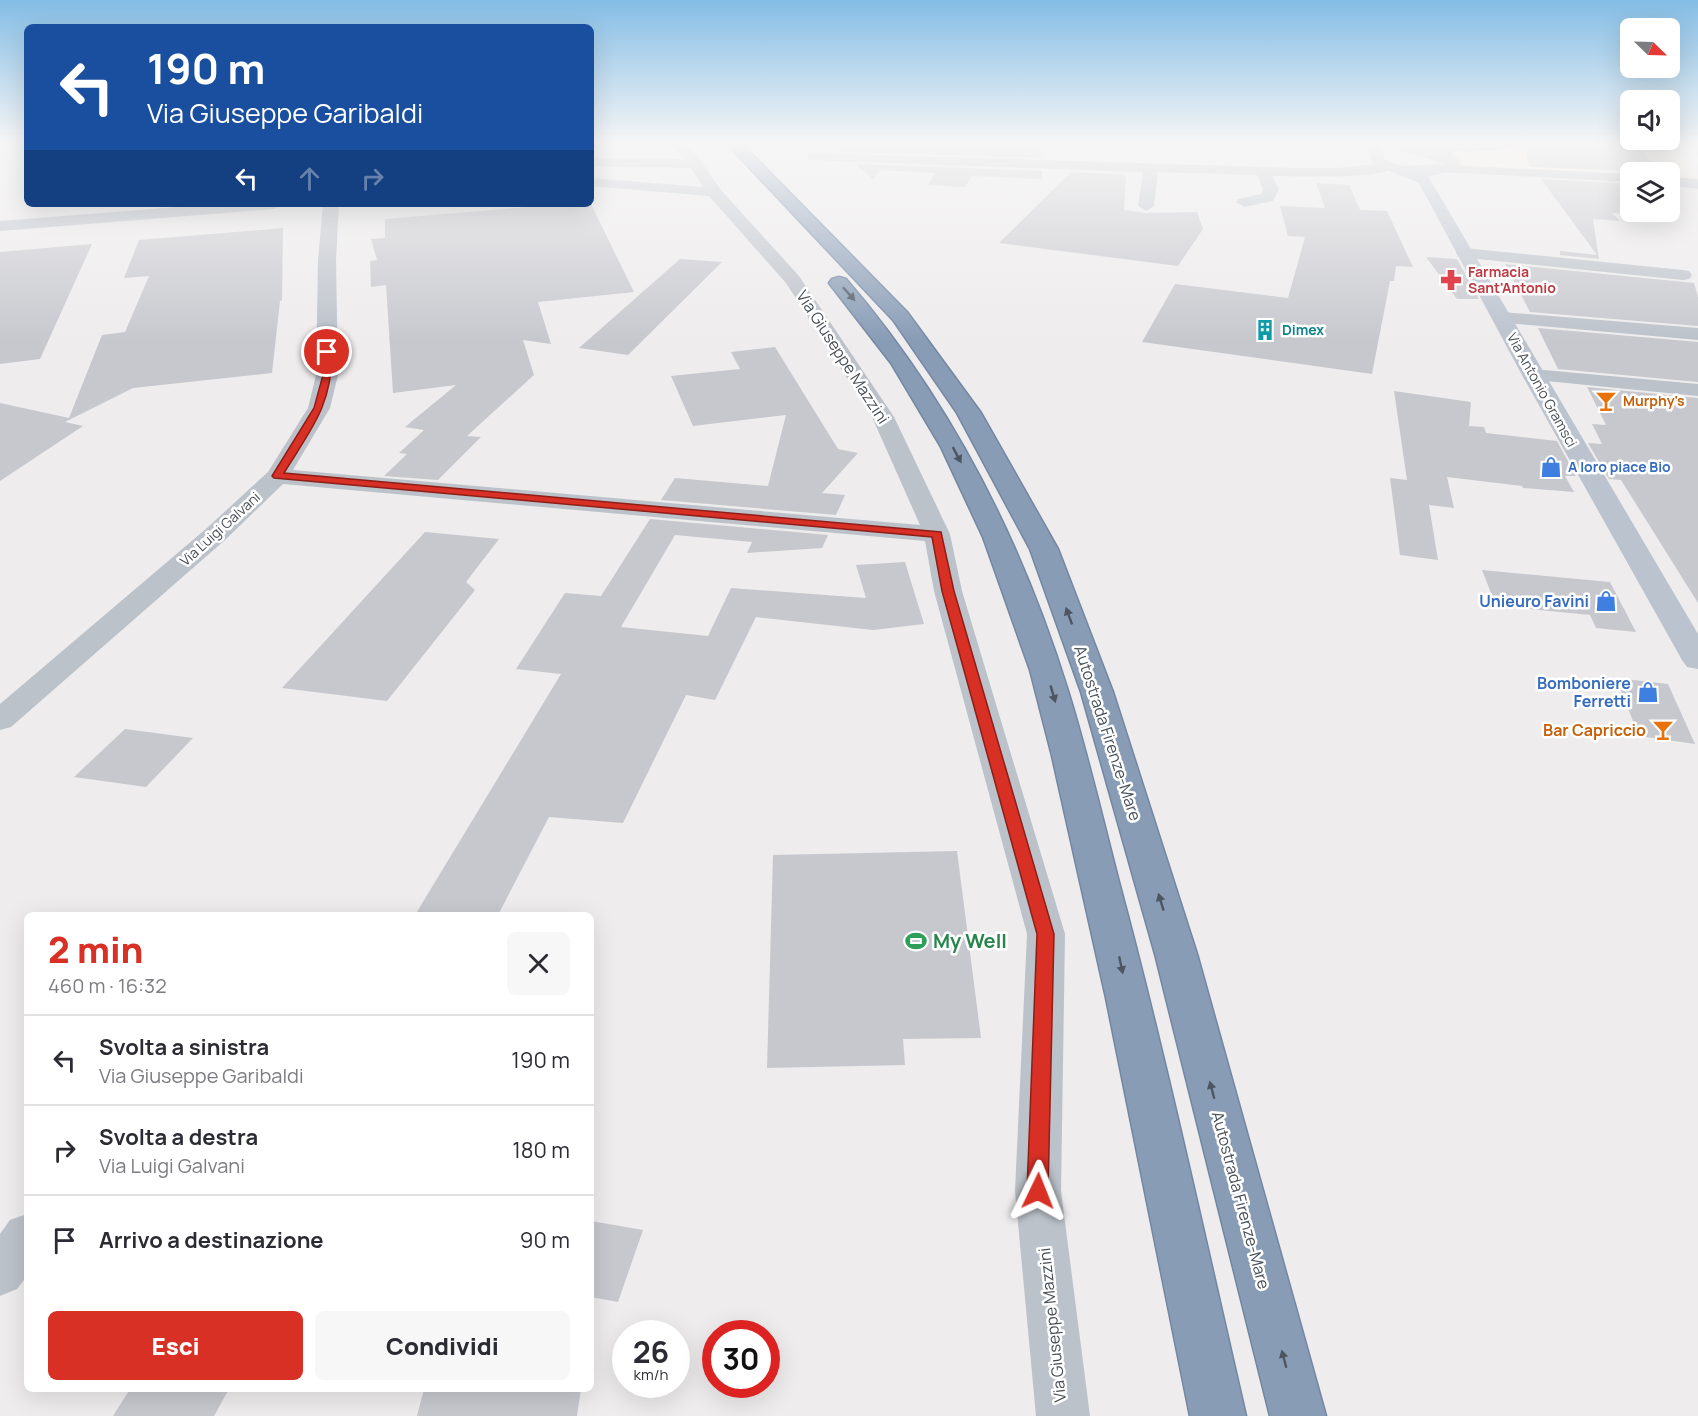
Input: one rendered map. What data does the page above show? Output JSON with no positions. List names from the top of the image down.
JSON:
{
  "streets": {
    "highway": ["Autostrada Firenze-Mare"],
    "street": ["Via Giuseppe Mazzini", "Via Antonio Gramsci", "Via Luigi Galvani"]
  },
  "places": {
    "pharmacy": ["Farmacia Sant'Antonio"],
    "building": ["Dimex"],
    "bar": ["Murphy's", "Bar Capriccio"],
    "shop": ["A loro piace Bio", "Unieuro Favini", "Bomboniere Ferretti"],
    "sports": ["My Well"]
  },
  "north": "bottom right",
  "page": {
    "turn": ["190 m", "Via Giuseppe Garibaldi"],
    "heading": ["2 min", "460 m · 16:32"],
    "list": [
      {
        "name": "Svolta a sinistra",
        "note": "Via Giuseppe Garibaldi",
        "value": "190 m"
      },
      {
        "name": "Svolta a destra",
        "note": "Via Luigi Galvani",
        "value": "180 m"
      },
      {
        "name": "Arrivo a destinazione",
        "value": "90 m"
      }
    ],
    "buttons": ["Esci", "Condividi"],
    "speed": "26 km/h",
    "limit": "30"
  }
}
